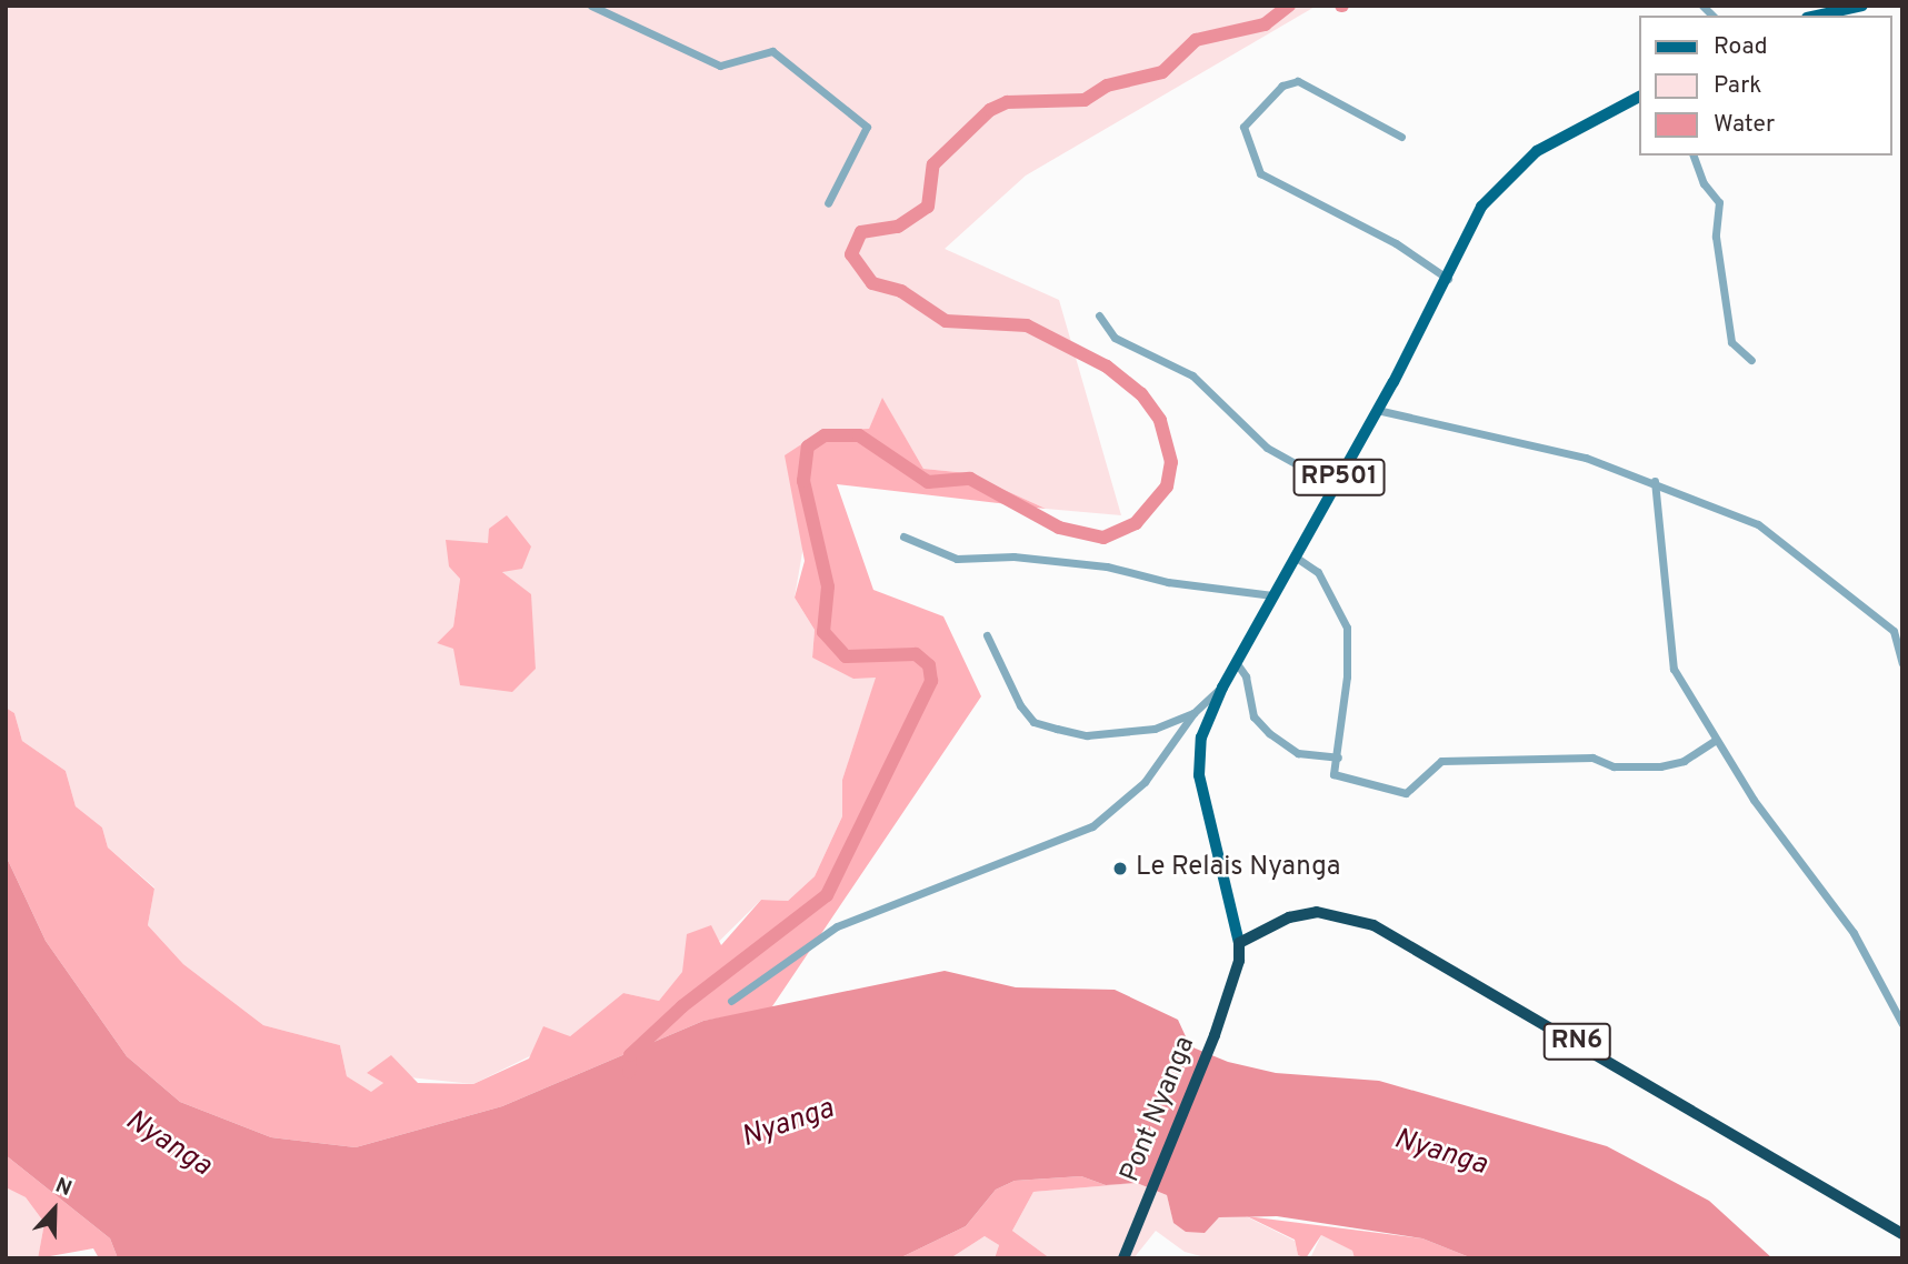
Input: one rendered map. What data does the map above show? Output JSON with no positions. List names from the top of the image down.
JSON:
{
  "streets": {
    "highway": ["RN6", "Pont Nyanga"],
    "main road": ["RP501"]
  },
  "crossings": [
    ["RP501", "RN6"],
    ["RP501", "Pont Nyanga"],
    ["RN6", "Pont Nyanga"]
  ],
  "water": ["Nyanga"],
  "places": ["Le Relais Nyanga"],
  "legend": ["Road", "Park", "Water"],
  "north": "top"
}
